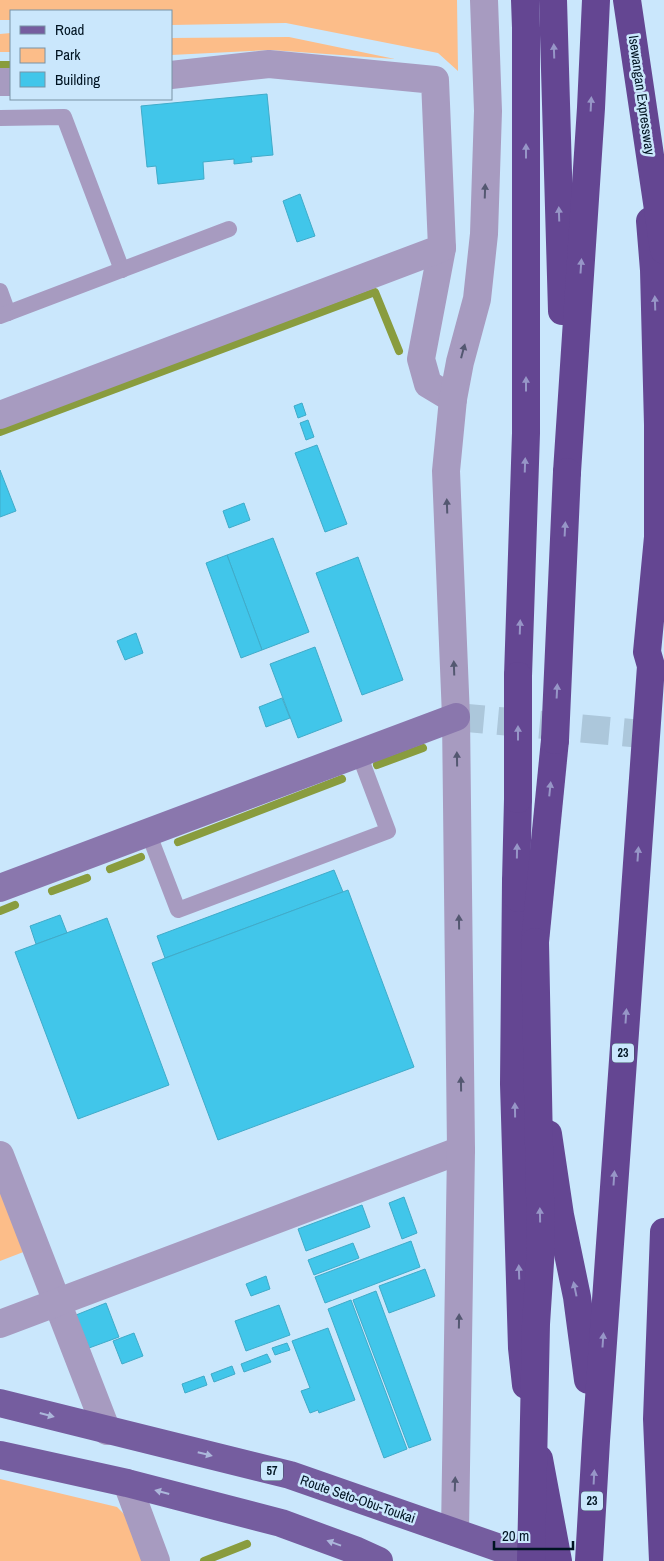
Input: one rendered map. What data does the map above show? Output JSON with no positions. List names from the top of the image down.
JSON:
{
  "streets": {
    "highway": ["Isewangan Expressway", "23"],
    "main road": ["57", "Route Seto-Obu-Toukai"]
  },
  "legend": ["Road", "Park", "Building"],
  "scale_bar": "20 m"
}
